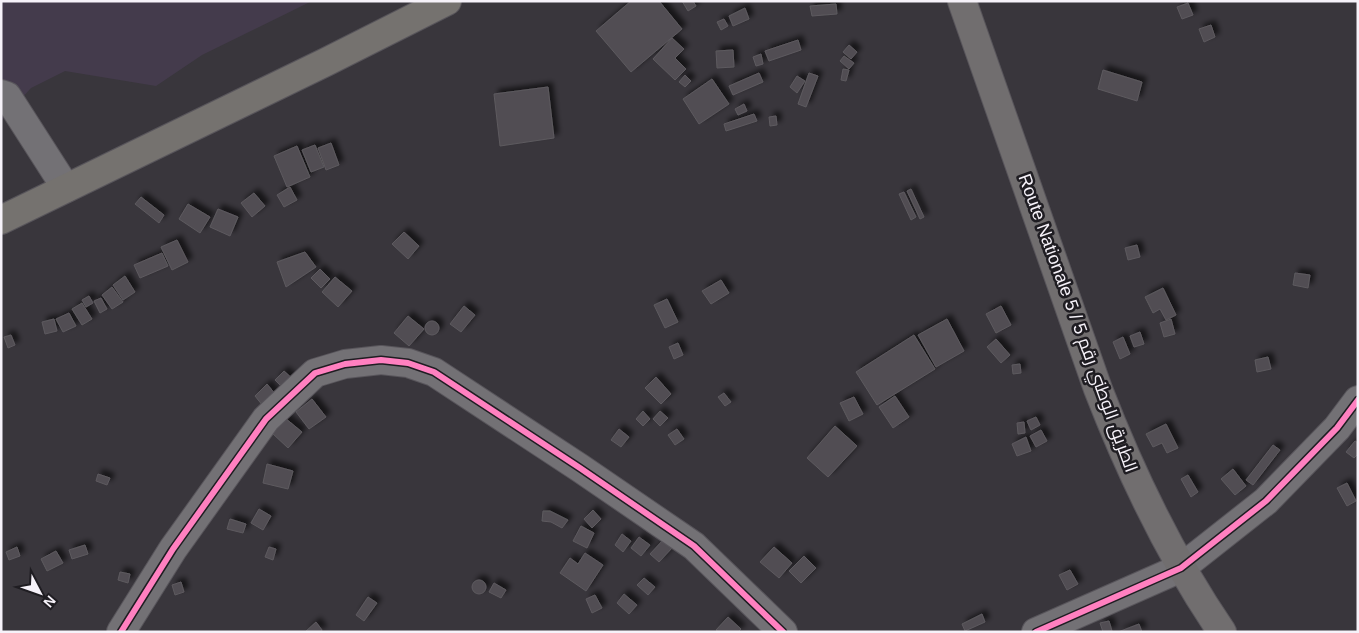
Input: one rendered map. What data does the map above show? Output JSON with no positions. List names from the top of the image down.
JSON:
{
  "streets": {
    "main road": ["Route Nationale 5 / الطريق الوطني رقم 5"]
  },
  "north": "bottom right"
}
